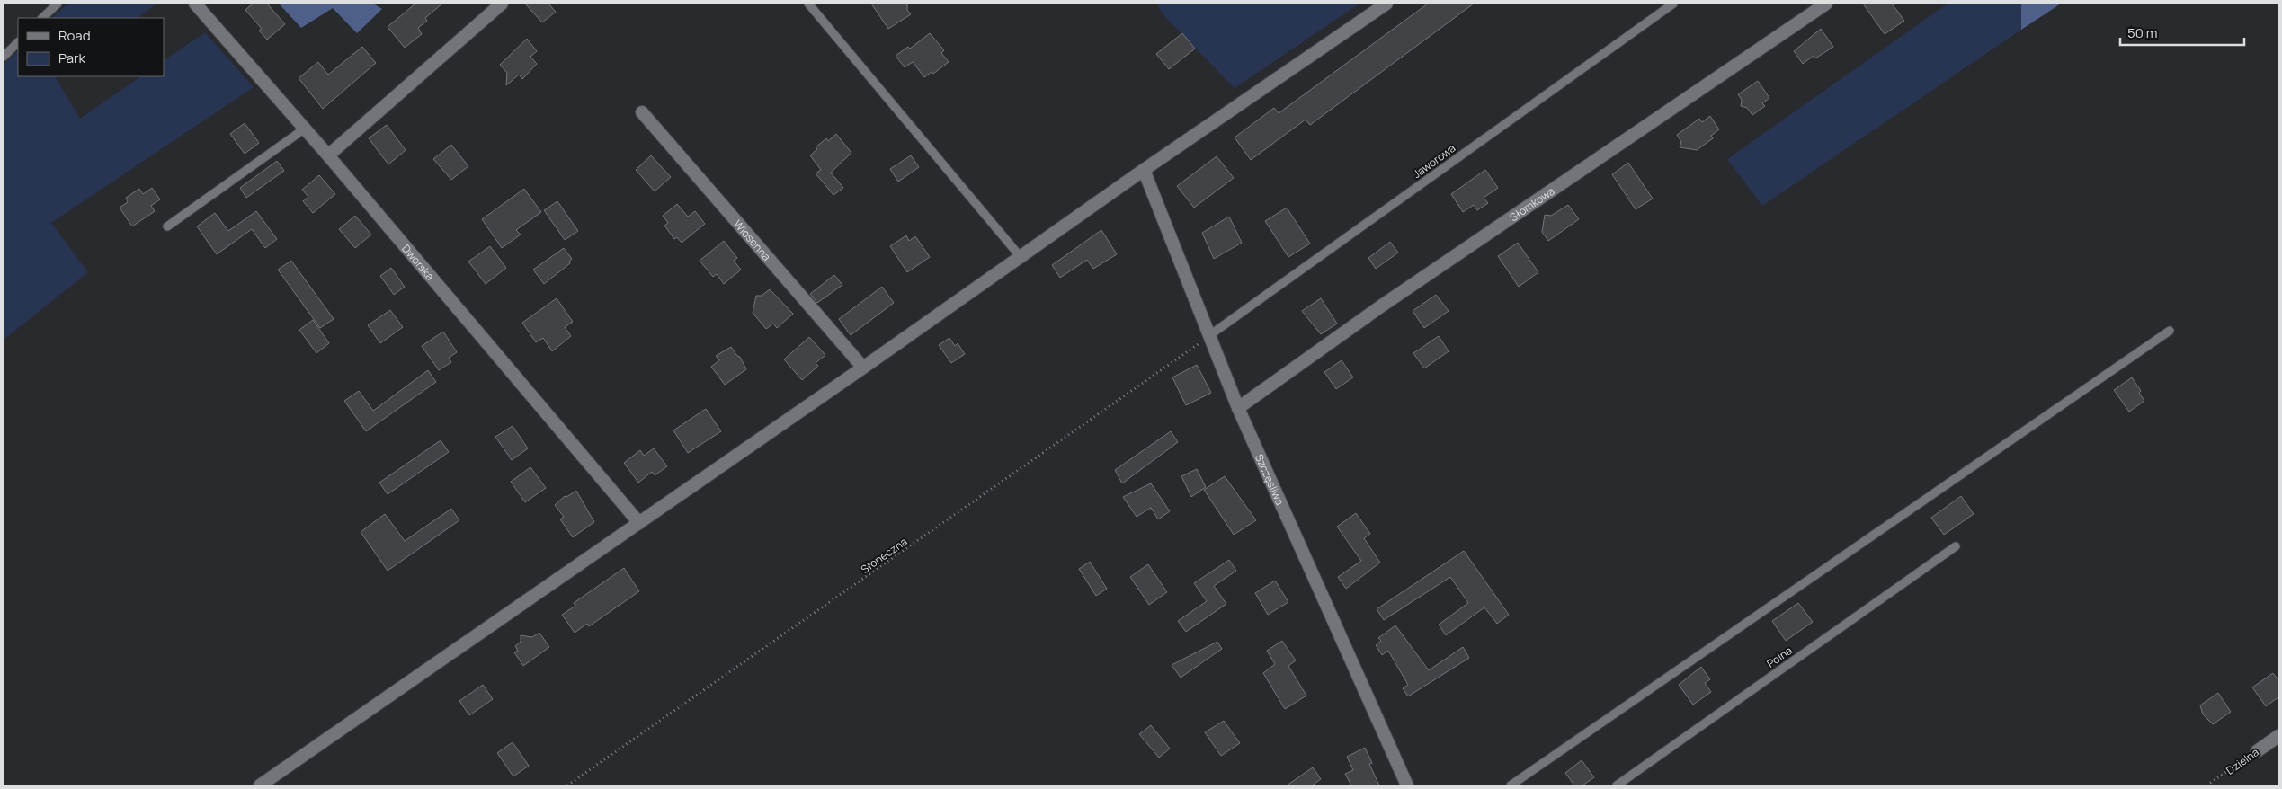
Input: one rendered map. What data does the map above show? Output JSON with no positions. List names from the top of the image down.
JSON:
{
  "streets": {
    "street": [
      "Słomkowa",
      "Wiosenna",
      "Dworska",
      "Szczęśliwa",
      "Dzielna"
    ],
    "lane": ["Jaworowa", "Polna"],
    "path": ["Słoneczna"]
  },
  "crossings": [
    ["Jaworowa", "Szczęśliwa"],
    ["Jaworowa", "Słoneczna"],
    ["Słomkowa", "Szczęśliwa"],
    ["Szczęśliwa", "Słoneczna"]
  ],
  "legend": ["Road", "Park"],
  "scale_bar": "50 m"
}
